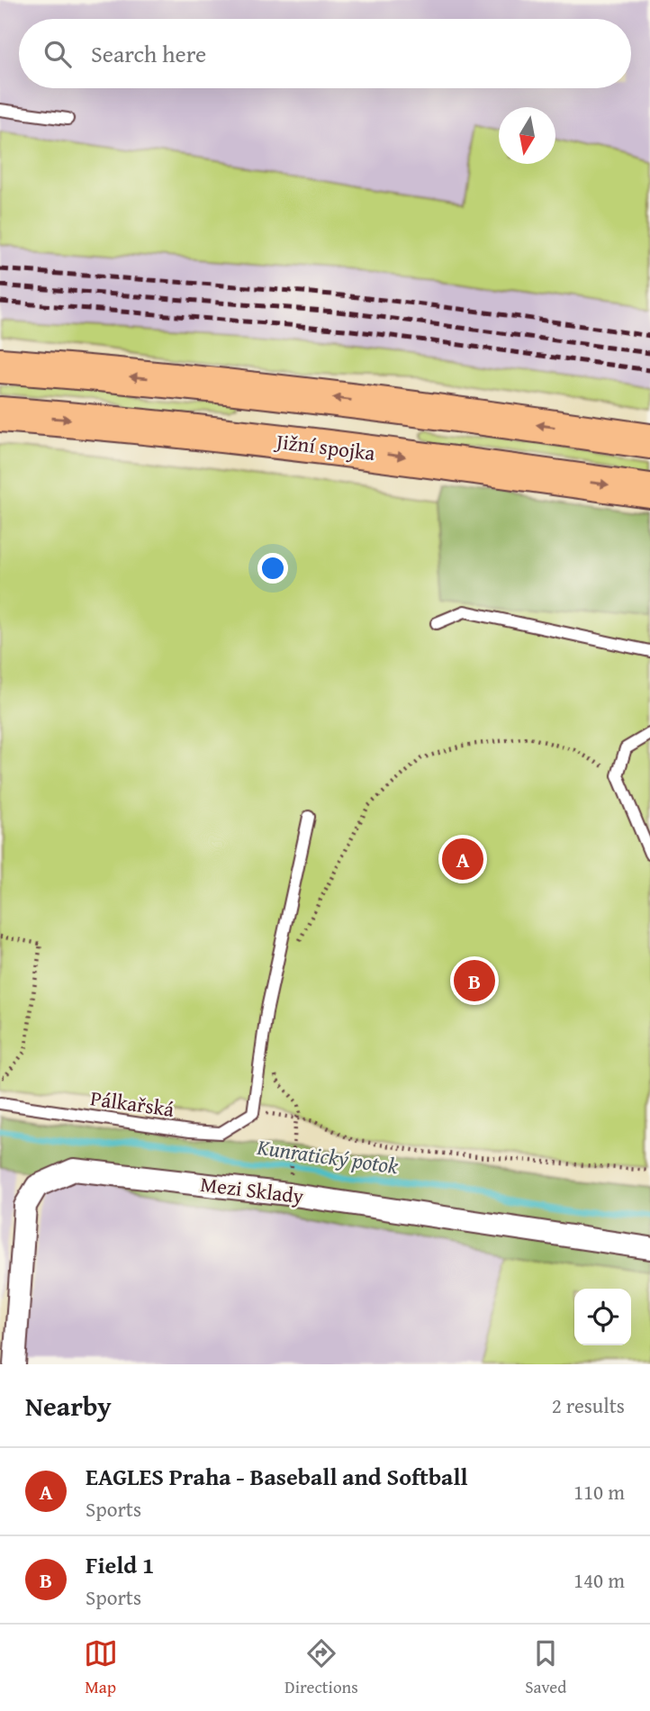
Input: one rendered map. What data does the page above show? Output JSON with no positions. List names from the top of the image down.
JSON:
{
  "streets": {
    "highway": ["Jižní spojka"],
    "street": ["Mezi Sklady"],
    "lane": ["Pálkařská"]
  },
  "water": ["Kunratický potok"],
  "north": "bottom",
  "page": {
    "search": "Search here",
    "pins": ["A", "B"],
    "heading": ["Nearby", "2 results"],
    "list": [
      {
        "mark": "A",
        "name": "EAGLES Praha - Baseball and Softball",
        "note": "Sports",
        "value": "110 m"
      },
      {
        "mark": "B",
        "name": "Field 1",
        "note": "Sports",
        "value": "140 m"
      }
    ],
    "nav": ["Map", "Directions", "Saved"]
  }
}
